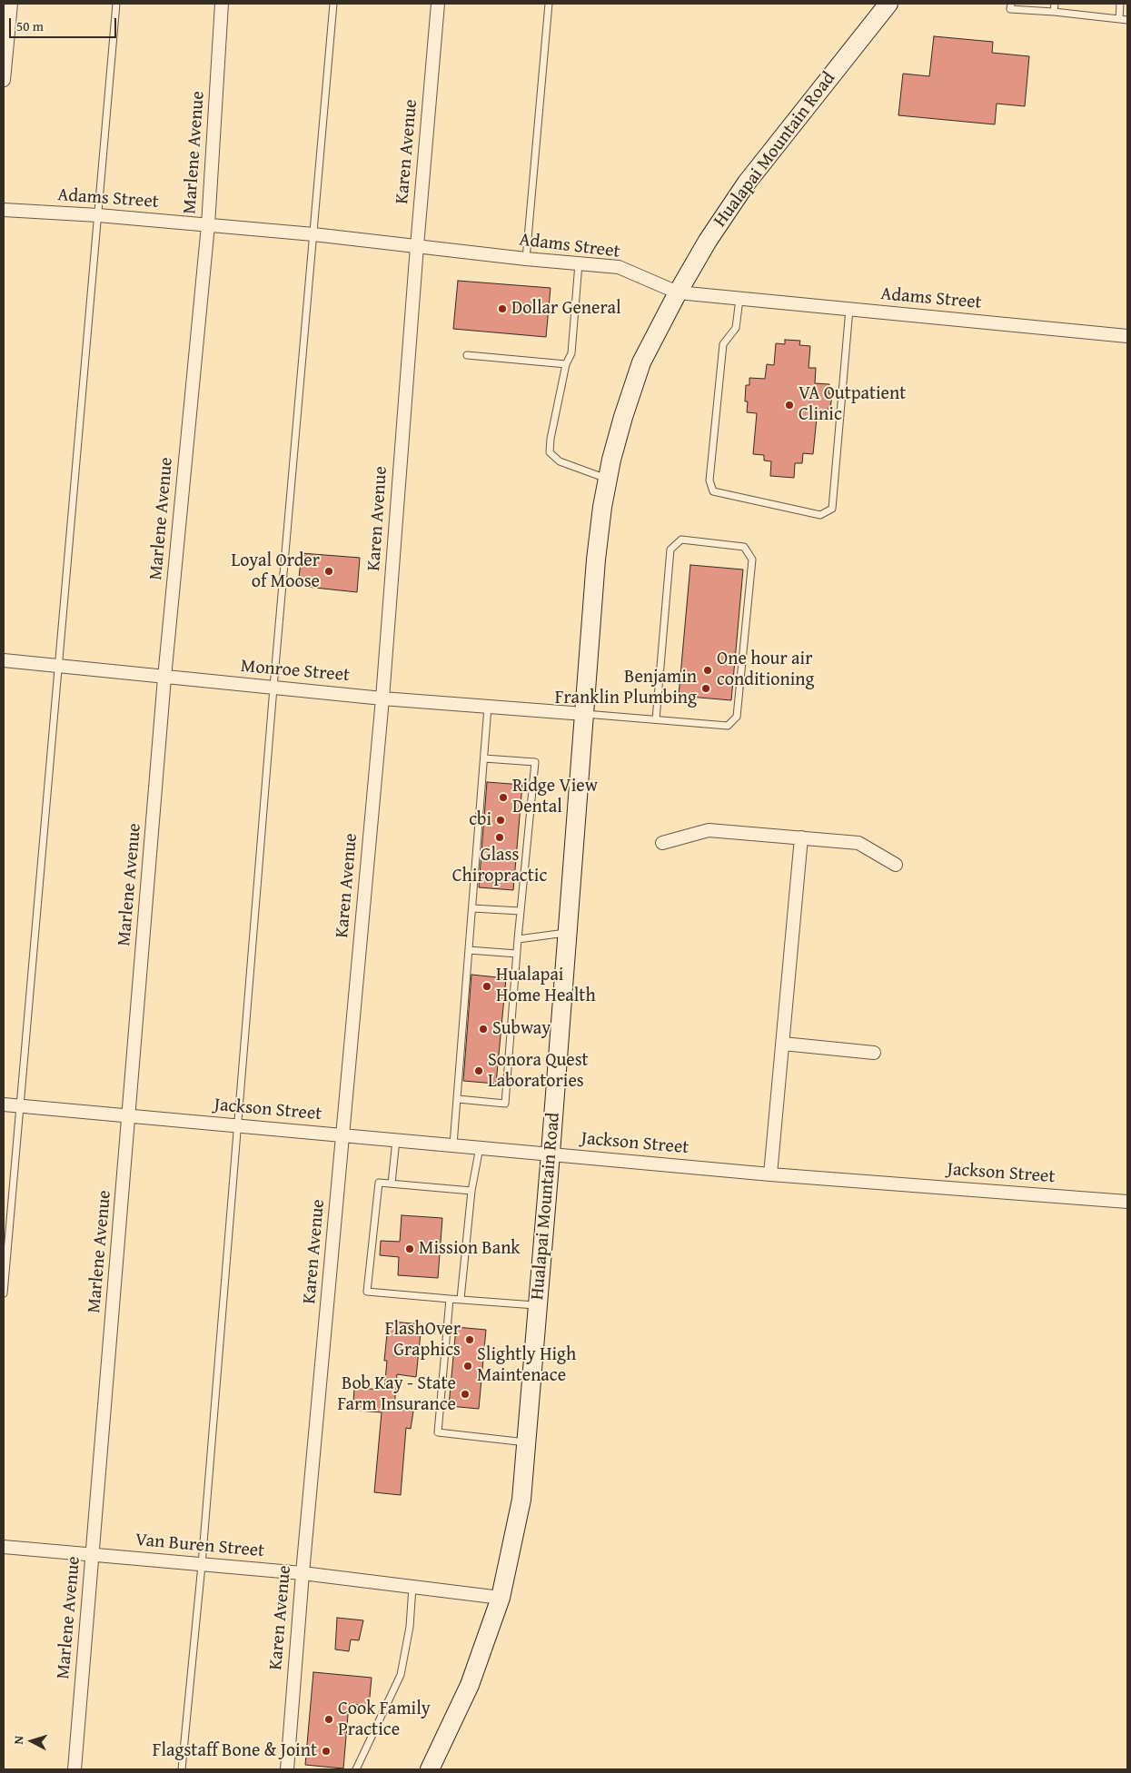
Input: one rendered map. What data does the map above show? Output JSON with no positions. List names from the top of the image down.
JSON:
{
  "streets": {
    "main road": ["Hualapai Mountain Road"],
    "street": [
      "Karen Avenue",
      "Marlene Avenue",
      "Adams Street",
      "Monroe Street",
      "Jackson Street",
      "Van Buren Street"
    ]
  },
  "crossings": [
    ["Hualapai Mountain Road", "Adams Street"],
    ["Hualapai Mountain Road", "Monroe Street"],
    ["Hualapai Mountain Road", "Jackson Street"],
    ["Hualapai Mountain Road", "Van Buren Street"],
    ["Karen Avenue", "Adams Street"],
    ["Karen Avenue", "Monroe Street"],
    ["Karen Avenue", "Jackson Street"],
    ["Karen Avenue", "Van Buren Street"],
    ["Marlene Avenue", "Adams Street"],
    ["Marlene Avenue", "Monroe Street"],
    ["Marlene Avenue", "Jackson Street"],
    ["Marlene Avenue", "Van Buren Street"]
  ],
  "places": [
    "Dollar General",
    "VA Outpatient Clinic",
    "Loyal Order of Moose",
    "One hour air conditioning",
    "Benjamin Franklin Plumbing",
    "Ridge View Dental",
    "cbi",
    "Glass Chiropractic",
    "Hualapai Home Health",
    "Subway",
    "Sonora Quest Laboratories",
    "Mission Bank",
    "FlashOver Graphics",
    "Slightly High Maintenace",
    "Bob Kay - State Farm Insurance",
    "Cook Family Practice",
    "Flagstaff Bone & Joint"
  ],
  "scale_bar": "50 m",
  "north": "left"
}
